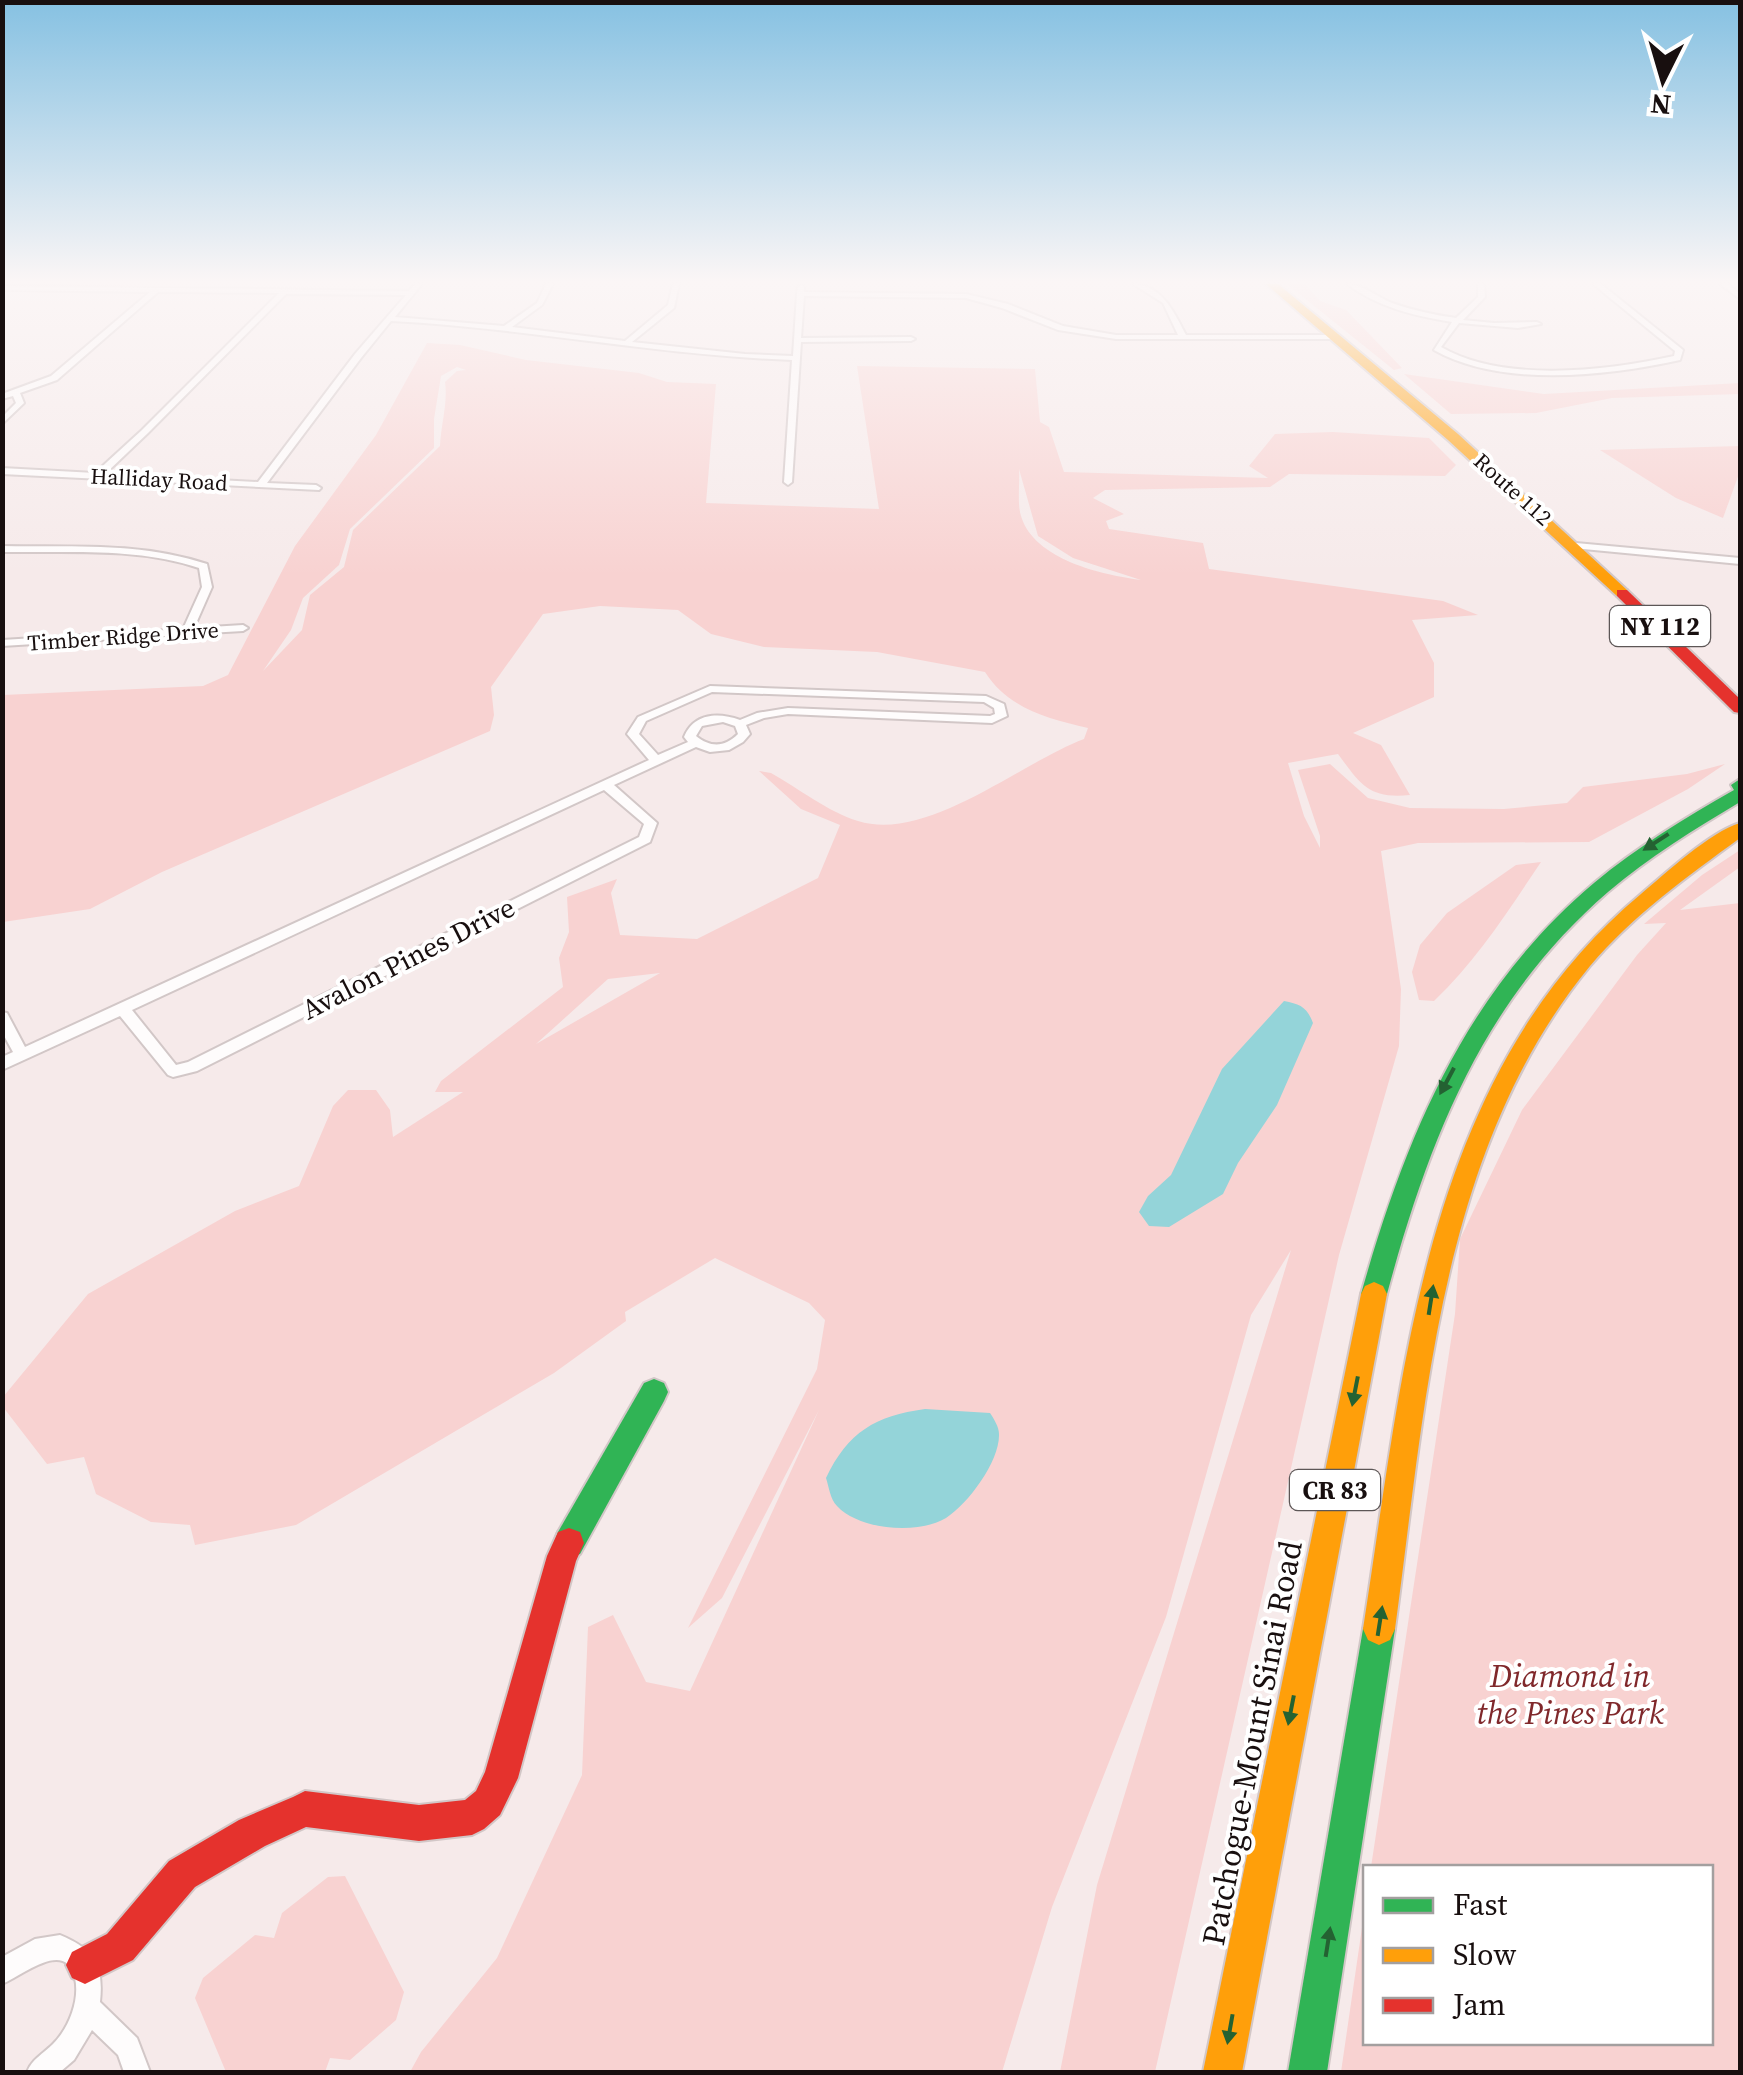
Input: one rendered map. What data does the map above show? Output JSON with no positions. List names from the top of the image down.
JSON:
{
  "streets": {
    "main road": [
      "Route 112",
      "NY 112",
      "CR 83",
      "Patchogue-Mount Sinai Road"
    ],
    "street": ["Halliday Road", "Timber Ridge Drive", "Avalon Pines Drive"]
  },
  "parks": ["Diamond in the Pines Park"],
  "legend": ["Fast", "Slow", "Jam"],
  "north": "bottom"
}
